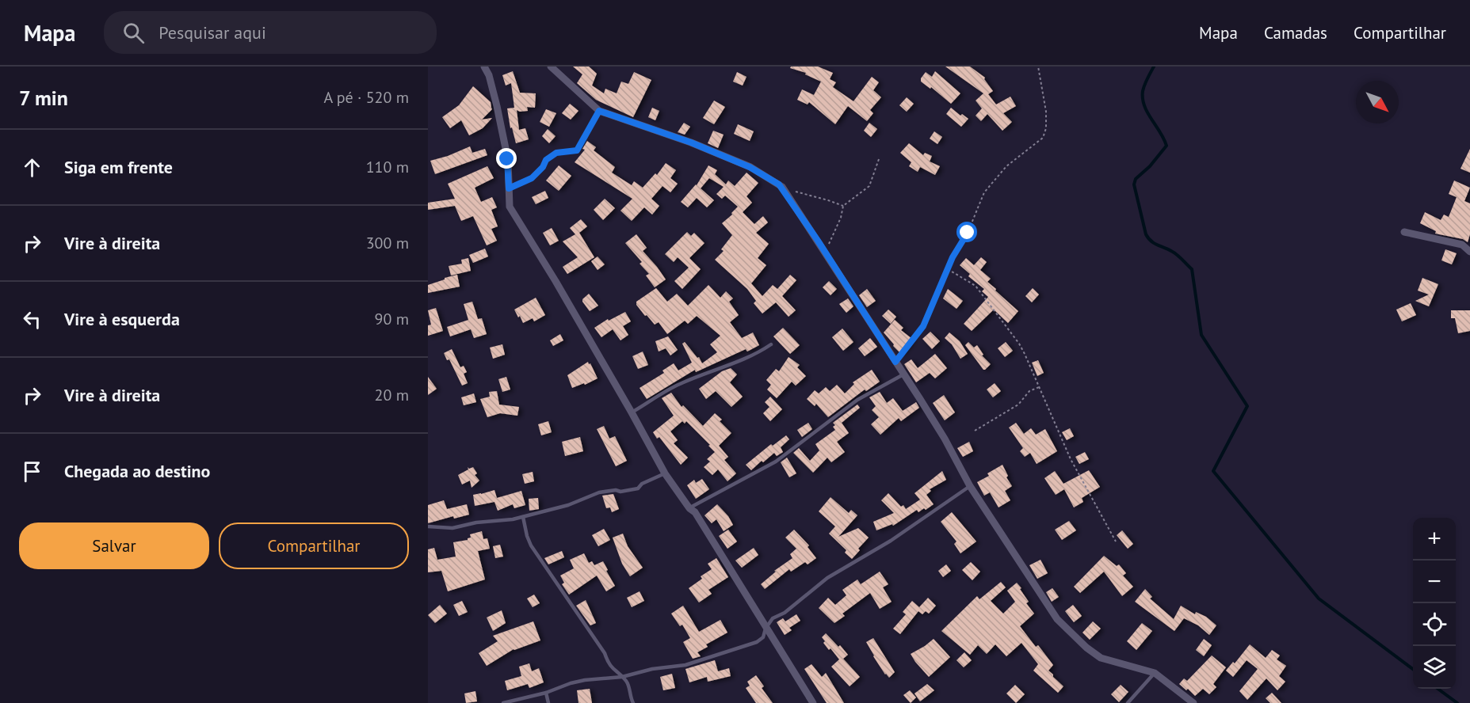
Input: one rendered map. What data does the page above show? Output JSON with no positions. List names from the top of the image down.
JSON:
{
  "north": "bottom right",
  "page": {
    "header": "Mapa",
    "search": "Pesquisar aqui",
    "nav": ["Mapa", "Camadas", "Compartilhar"],
    "heading": ["7 min", "A pé · 520 m"],
    "list": [
      ["Siga em frente", "110 m"],
      ["Vire à direita", "300 m"],
      ["Vire à esquerda", "90 m"],
      ["Vire à direita", "20 m"],
      "Chegada ao destino"
    ],
    "buttons": ["Salvar", "Compartilhar"],
    "map_buttons": ["+", "−"]
  }
}
